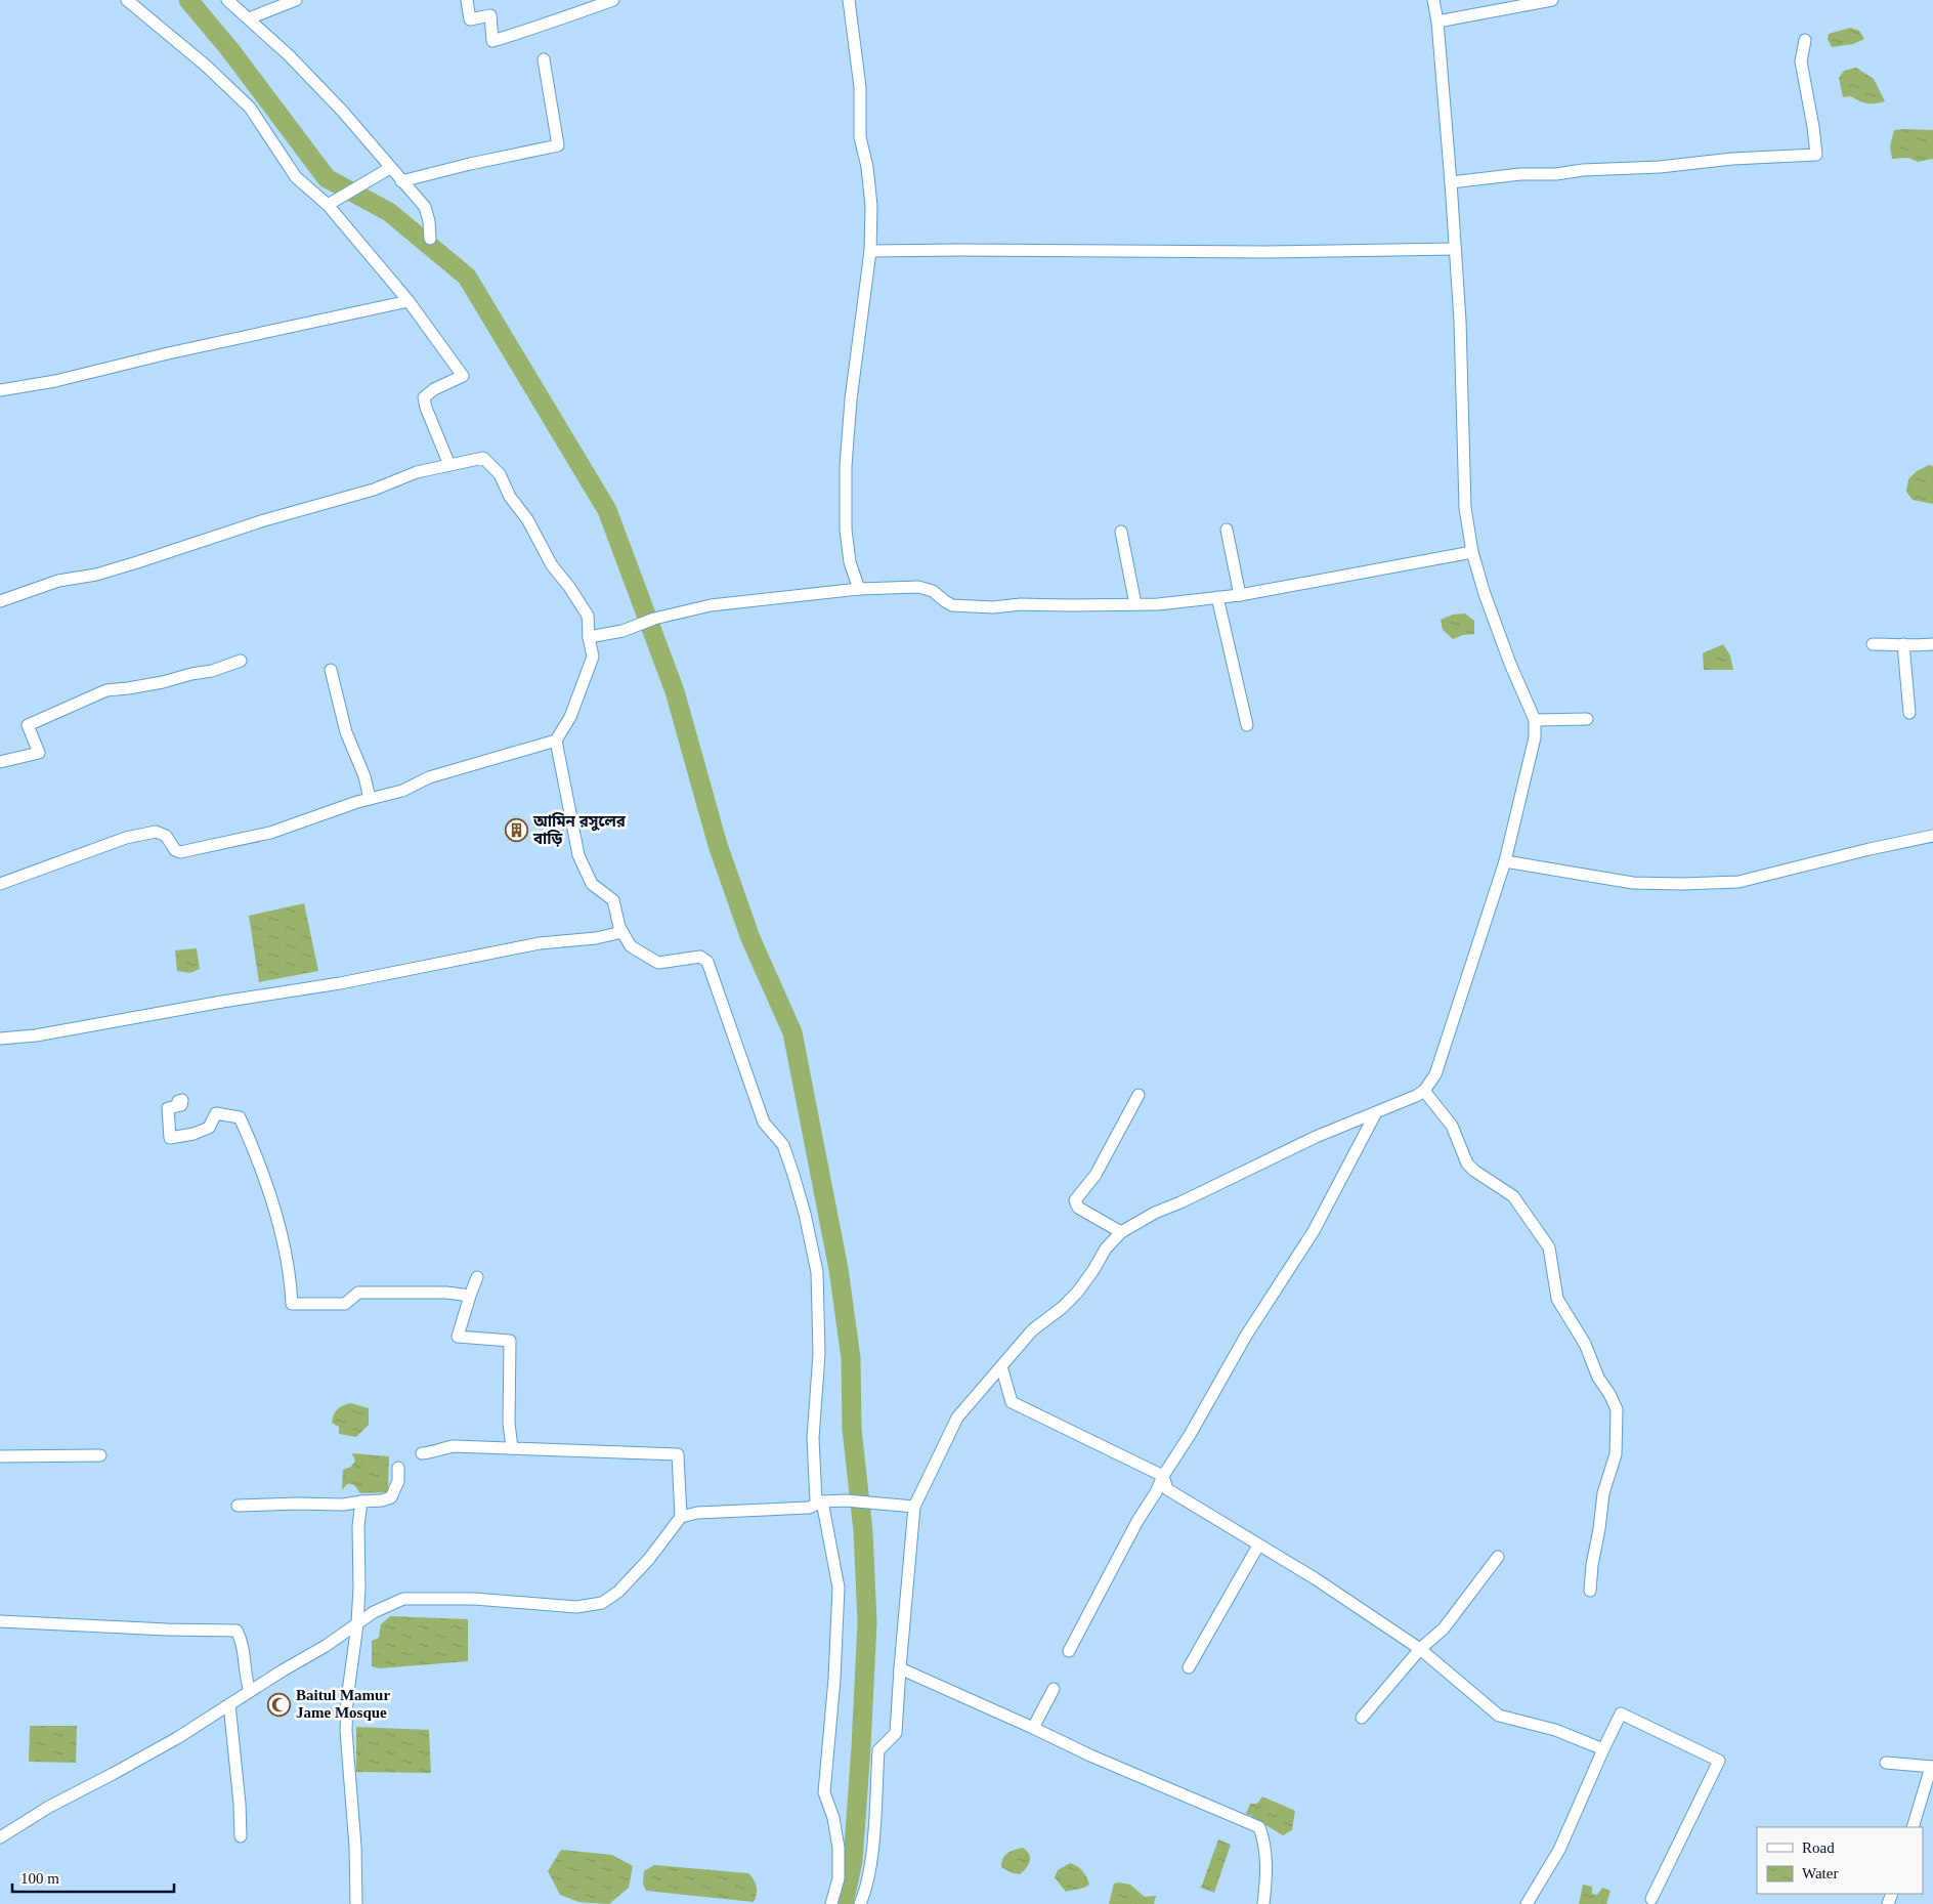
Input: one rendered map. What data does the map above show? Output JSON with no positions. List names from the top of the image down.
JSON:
{
  "places": {
    "building": ["আমিন রসুলের বাড়ি"],
    "mosque": ["Baitul Mamur Jame Mosque"]
  },
  "legend": ["Road", "Water"],
  "scale_bar": "100 m"
}
